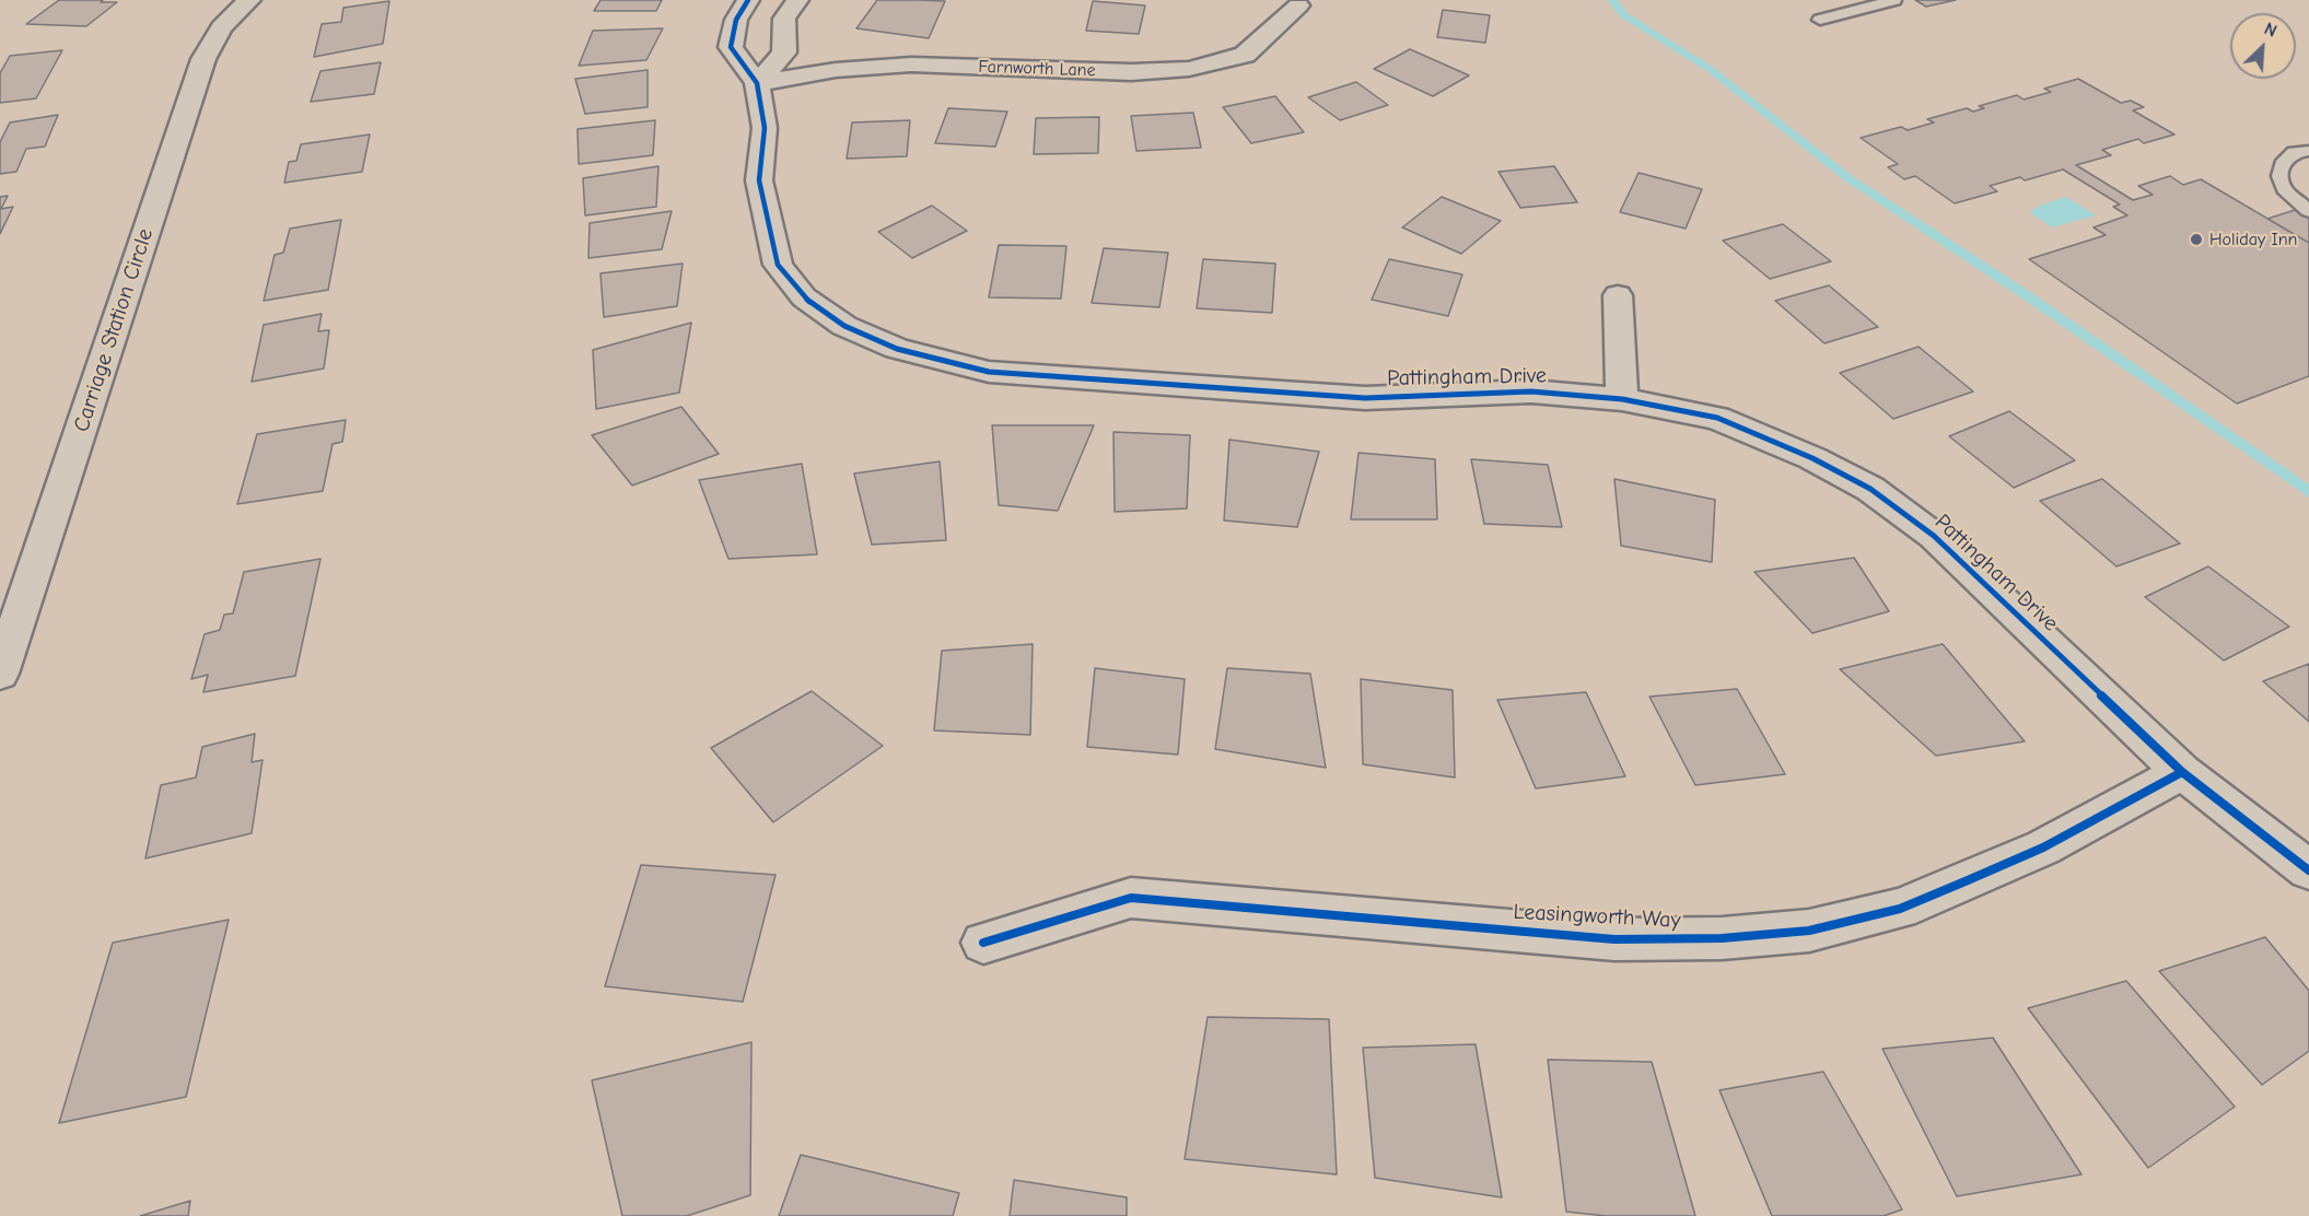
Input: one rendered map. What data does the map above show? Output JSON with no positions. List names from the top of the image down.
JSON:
{
  "streets": {
    "street": [
      "Farnworth Lane",
      "Carriage Station Circle",
      "Pattingham Drive",
      "Leasingworth Way"
    ]
  },
  "crossings": [
    ["Farnworth Lane", "Pattingham Drive"],
    ["Pattingham Drive", "Leasingworth Way"]
  ],
  "places": ["Holiday Inn"],
  "north": "top right"
}
